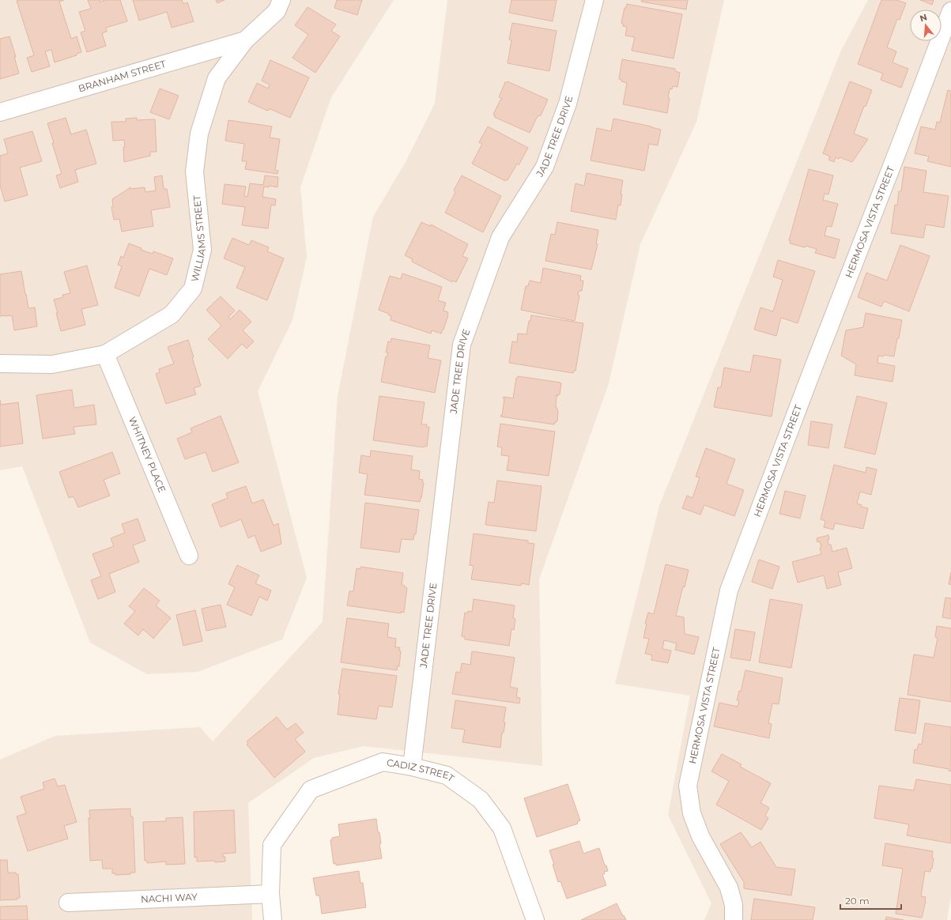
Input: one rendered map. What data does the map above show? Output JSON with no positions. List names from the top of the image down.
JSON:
{
  "streets": {
    "street": [
      "BRANHAM STREET",
      "JADE TREE DRIVE",
      "HERMOSA VISTA STREET",
      "WILLIAMS STREET",
      "WHITNEY PLACE",
      "CADIZ STREET",
      "NACHI WAY"
    ]
  },
  "crossings": [
    ["BRANHAM STREET", "WILLIAMS STREET"],
    ["JADE TREE DRIVE", "CADIZ STREET"],
    ["WILLIAMS STREET", "WHITNEY PLACE"],
    ["CADIZ STREET", "NACHI WAY"]
  ],
  "scale_bar": "20 m",
  "north": "top"
}
